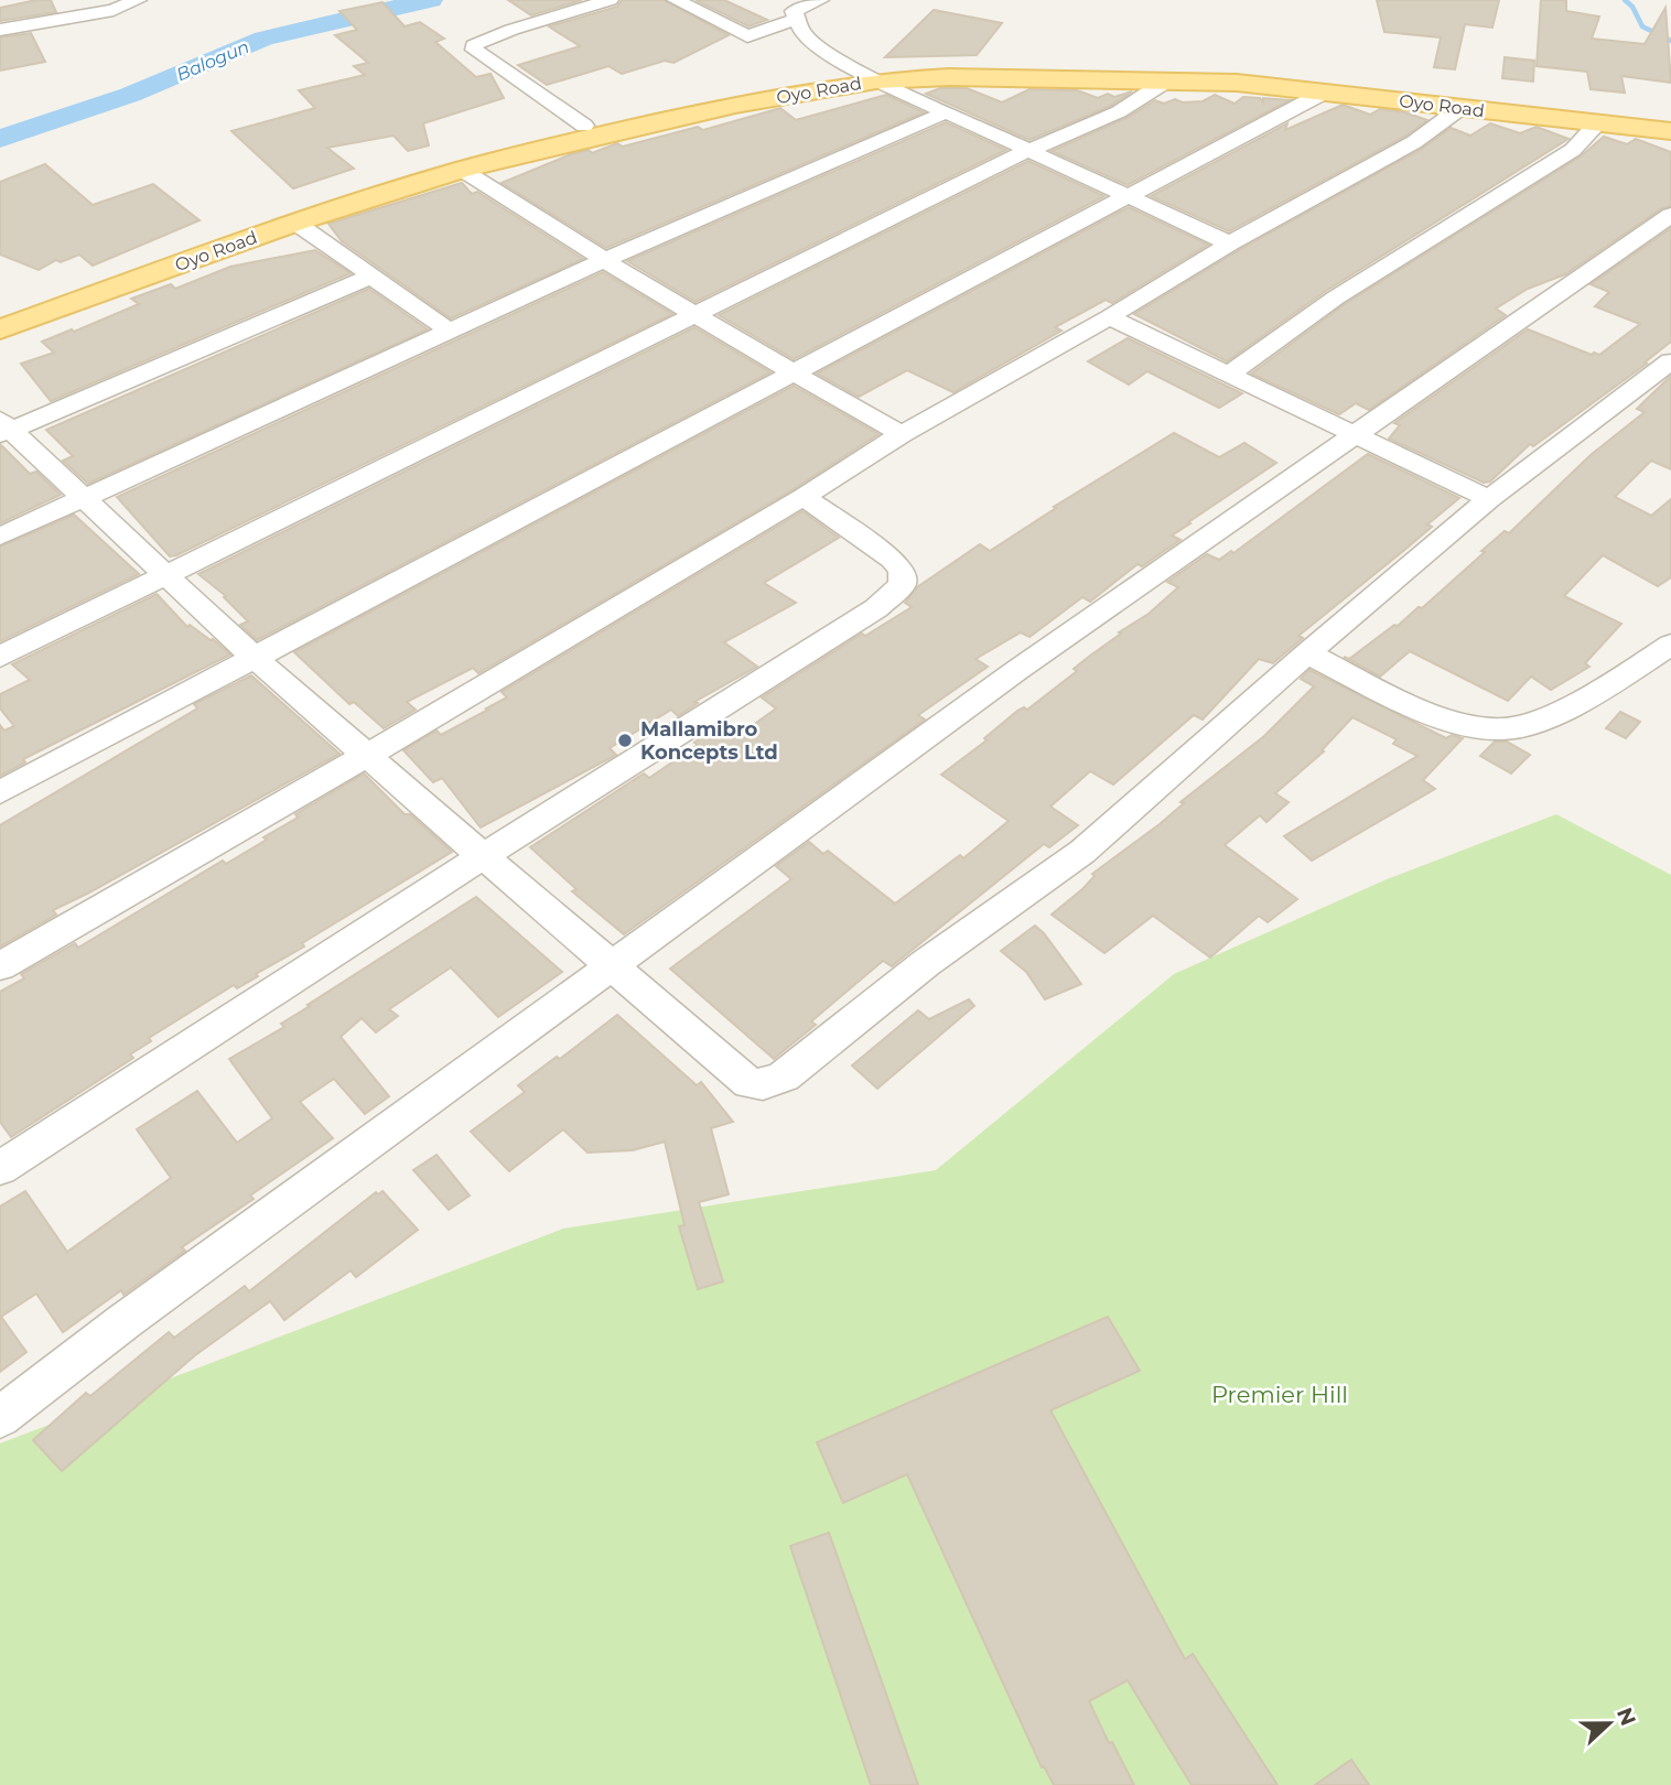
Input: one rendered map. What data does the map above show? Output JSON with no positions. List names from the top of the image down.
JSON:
{
  "streets": {
    "main road": ["Oyo Road"]
  },
  "water": ["Balogun"],
  "parks": ["Premier Hill"],
  "places": ["Mallamibro Koncepts Ltd"],
  "north": "right"
}
